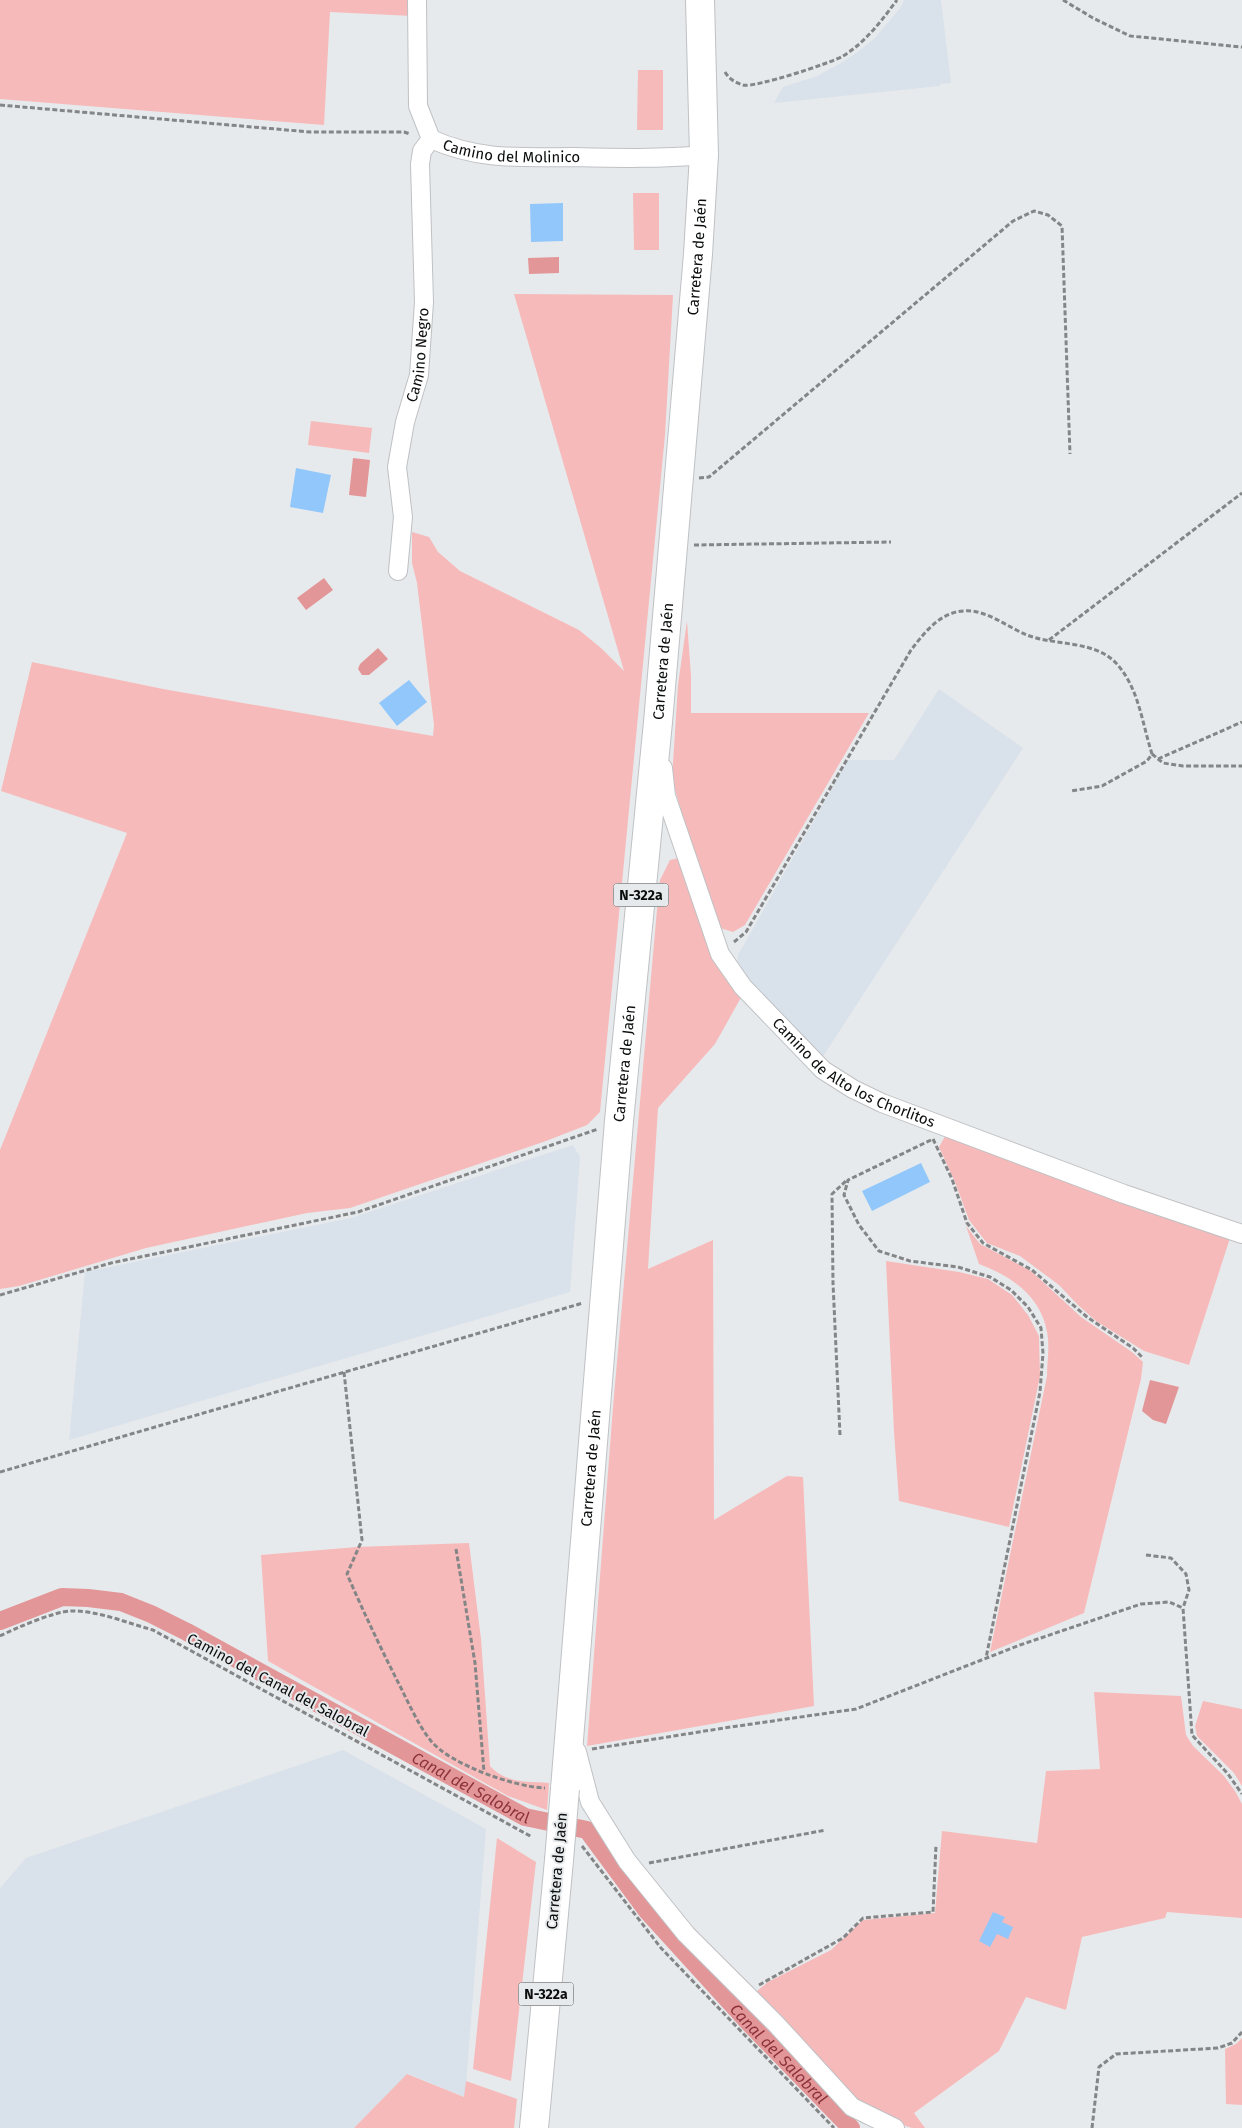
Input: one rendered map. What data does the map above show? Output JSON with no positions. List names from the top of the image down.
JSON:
{
  "streets": {
    "highway": ["Carretera de Jaén", "N-322a"],
    "street": ["Camino del Molinico", "Camino Negro", "Camino de Alto los Chorlitos"],
    "path": ["Camino del Canal del Salobral"]
  },
  "crossings": [
    ["Camino del Molinico", "Carretera de Jaén"],
    ["Camino del Molinico", "Camino Negro"],
    ["Carretera de Jaén", "Camino de Alto los Chorlitos"]
  ],
  "water": ["Canal del Salobral"]
}
